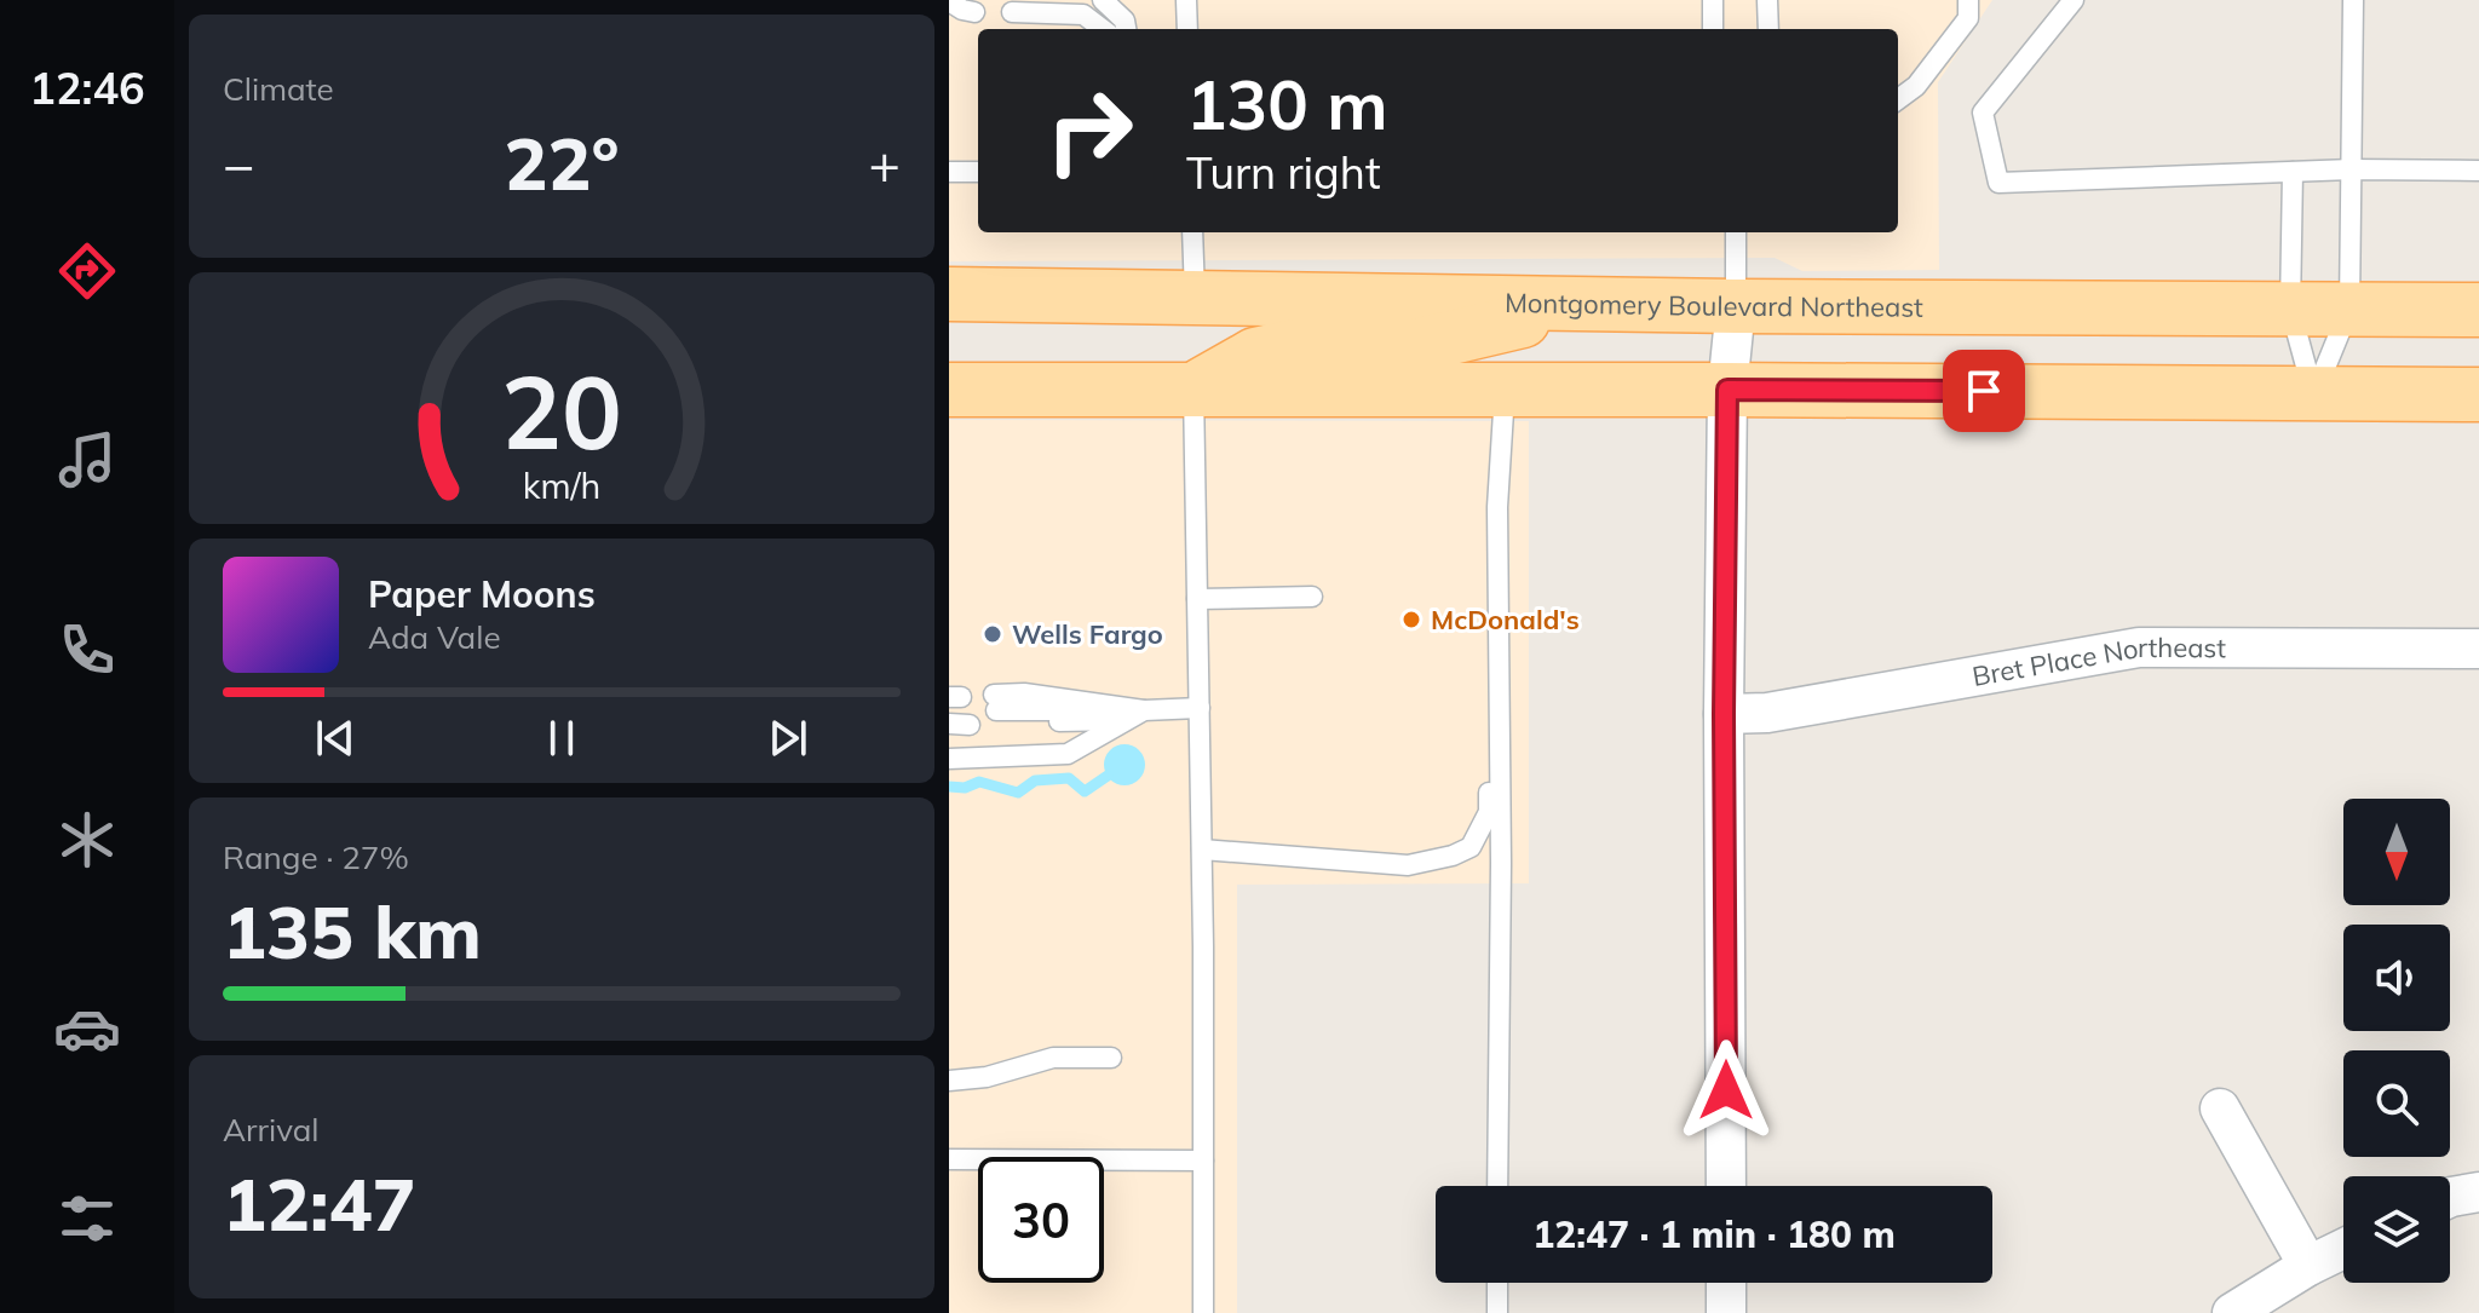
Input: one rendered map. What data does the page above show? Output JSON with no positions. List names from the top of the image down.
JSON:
{
  "streets": {
    "main road": ["Montgomery Boulevard Northeast"],
    "street": ["Bret Place Northeast"]
  },
  "places": ["McDonald's", "Wells Fargo"],
  "north": "bottom",
  "page": {
    "tabs": "12:46",
    "tile": [
      "Climate",
      ["Range · 27%", "135 km"],
      ["Arrival", "12:47"]
    ],
    "turn": ["130 m", "Turn right"],
    "heat": ["−", "22°", "+"],
    "song": ["Paper Moons", "Ada Vale"],
    "limit": "30",
    "trip": "12:47 · 1 min · 180 m",
    "gauge": ["20", "km/h"]
  }
}
